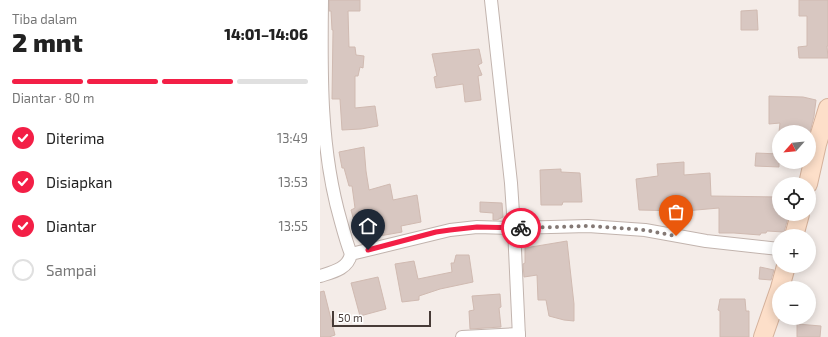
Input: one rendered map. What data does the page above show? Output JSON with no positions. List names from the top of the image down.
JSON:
{
  "scale_bar": "50 m",
  "north": "bottom left",
  "page": {
    "heading": ["2 mnt", "Tiba dalam", "14:01–14:06"],
    "bar": "Diantar · 80 m",
    "list": [
      ["Diterima", "13:49"],
      ["Disiapkan", "13:53"],
      ["Diantar", "13:55"],
      "Sampai"
    ],
    "map_buttons": ["+", "−"],
    "scale": "50 m"
  }
}
